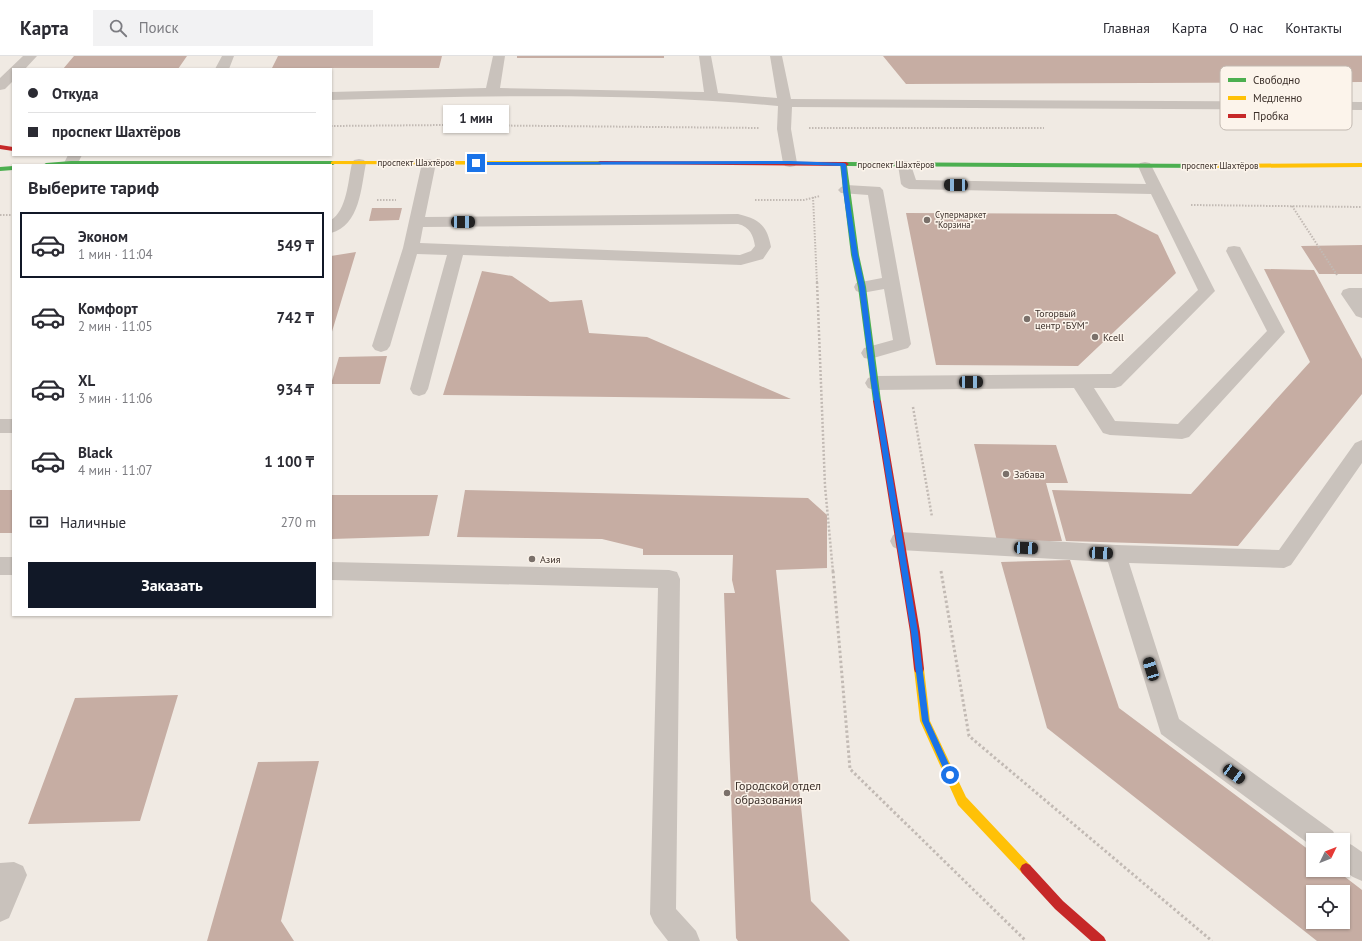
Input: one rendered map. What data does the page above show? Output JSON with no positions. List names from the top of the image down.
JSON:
{
  "streets": {
    "street": ["проспект Шахтёров"]
  },
  "places": [
    "Супермаркет \"Корзина\"",
    "Тогорвый центр \"БУМ\"",
    "Kcell",
    "Забава",
    "Азия",
    "Городской отдел образования"
  ],
  "legend": ["Свободно", "Медленно", "Пробка"],
  "north": "top right",
  "page": {
    "header": "Карта",
    "search": "Поиск",
    "nav": [
      "Главная",
      "Карта",
      "О нас",
      "Контакты"
    ],
    "banner": ["Откуда", "проспект Шахтёров"],
    "bubble": "1 мин",
    "heading": "Выберите тариф",
    "list": [
      {
        "name": "Эконом",
        "note": "1 мин · 11:04",
        "value": "549 ₸"
      },
      {
        "name": "Комфорт",
        "note": "2 мин · 11:05",
        "value": "742 ₸"
      },
      {
        "name": "XL",
        "note": "3 мин · 11:06",
        "value": "934 ₸"
      },
      {
        "name": "Black",
        "note": "4 мин · 11:07",
        "value": "1 100 ₸"
      }
    ],
    "pay": ["Наличные", "270 m"],
    "buttons": "Заказать"
  }
}
